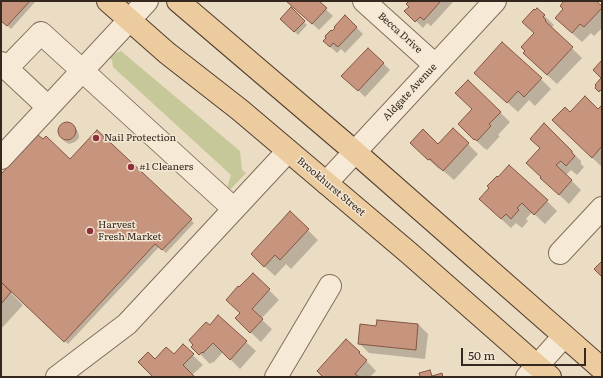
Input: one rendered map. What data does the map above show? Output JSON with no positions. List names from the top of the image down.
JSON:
{
  "streets": {
    "main road": ["Brookhurst Street"],
    "street": ["Becca Drive", "Aldgate Avenue"]
  },
  "crossings": [
    ["Becca Drive", "Aldgate Avenue"],
    ["Aldgate Avenue", "Brookhurst Street"]
  ],
  "places": ["Nail Protection", "#1 Cleaners", "Harvest Fresh Market"],
  "scale_bar": "50 m"
}
